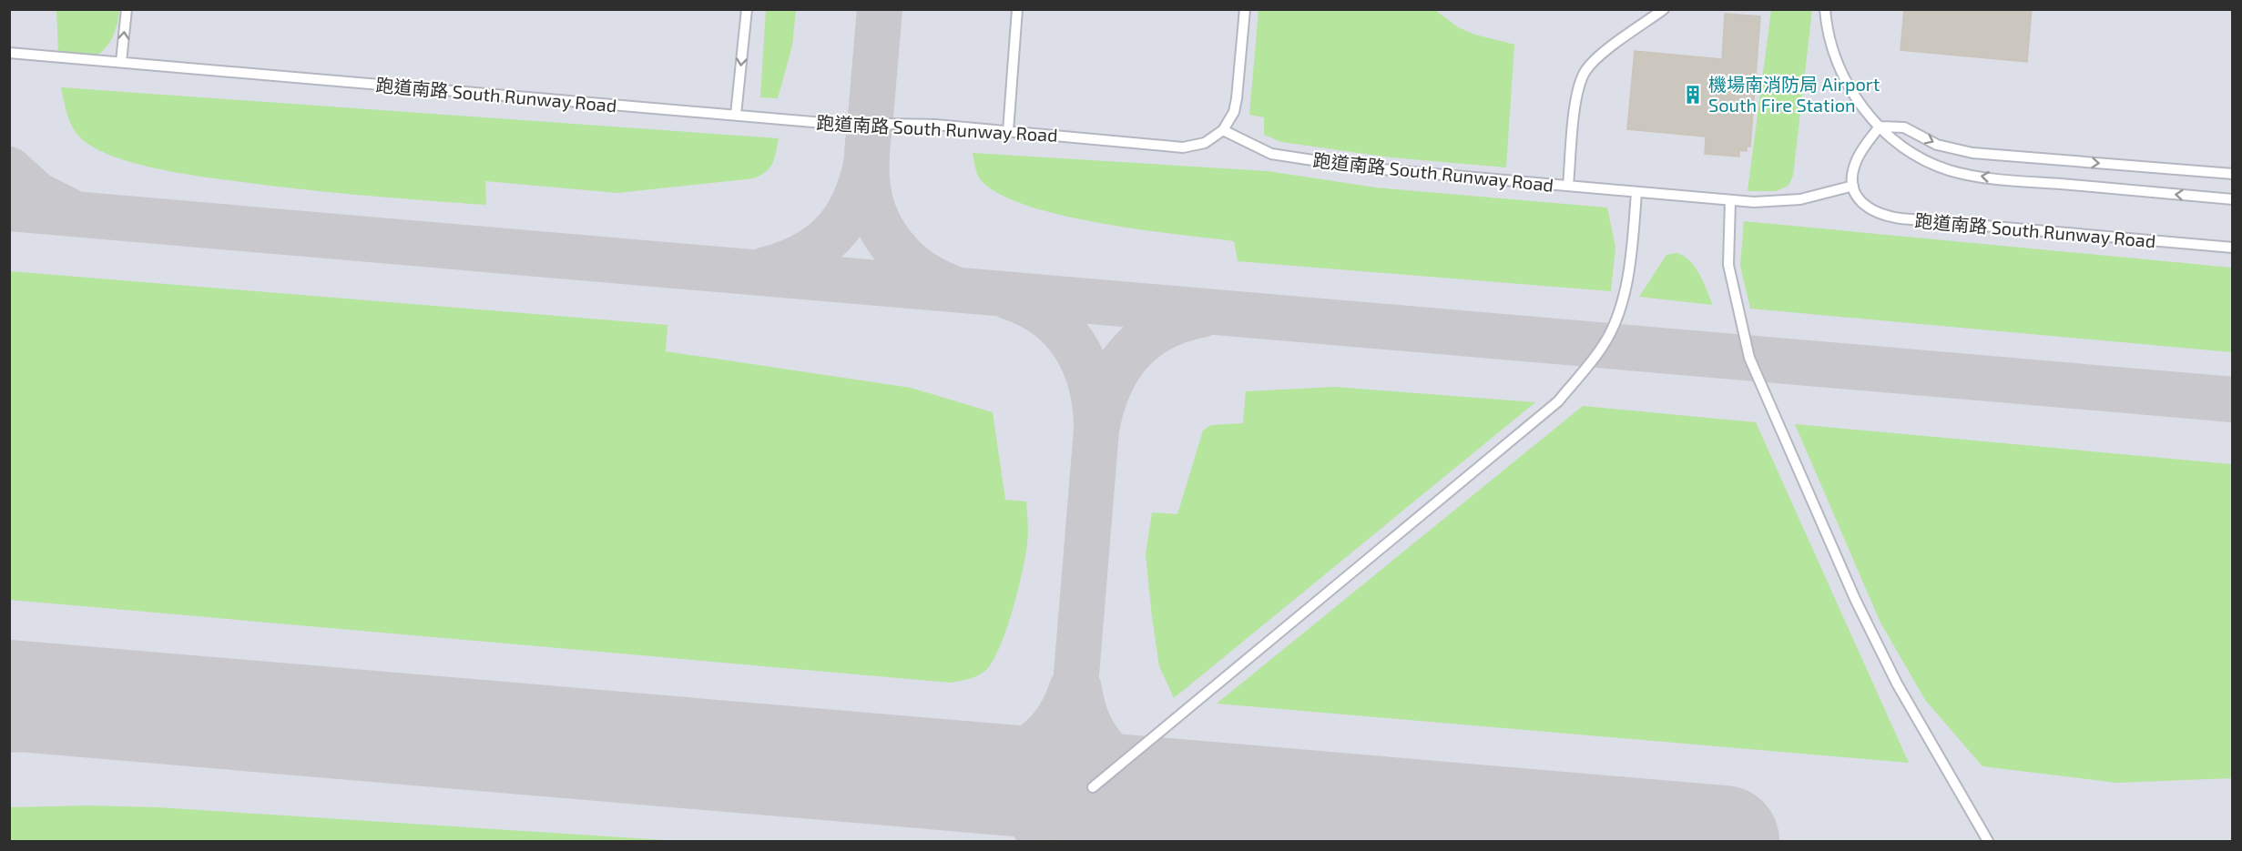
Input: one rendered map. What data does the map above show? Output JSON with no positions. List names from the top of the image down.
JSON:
{
  "streets": {
    "lane": ["跑道南路 South Runway Road"]
  },
  "places": {
    "building": ["機場南消防局 Airport South Fire Station"]
  }
}
